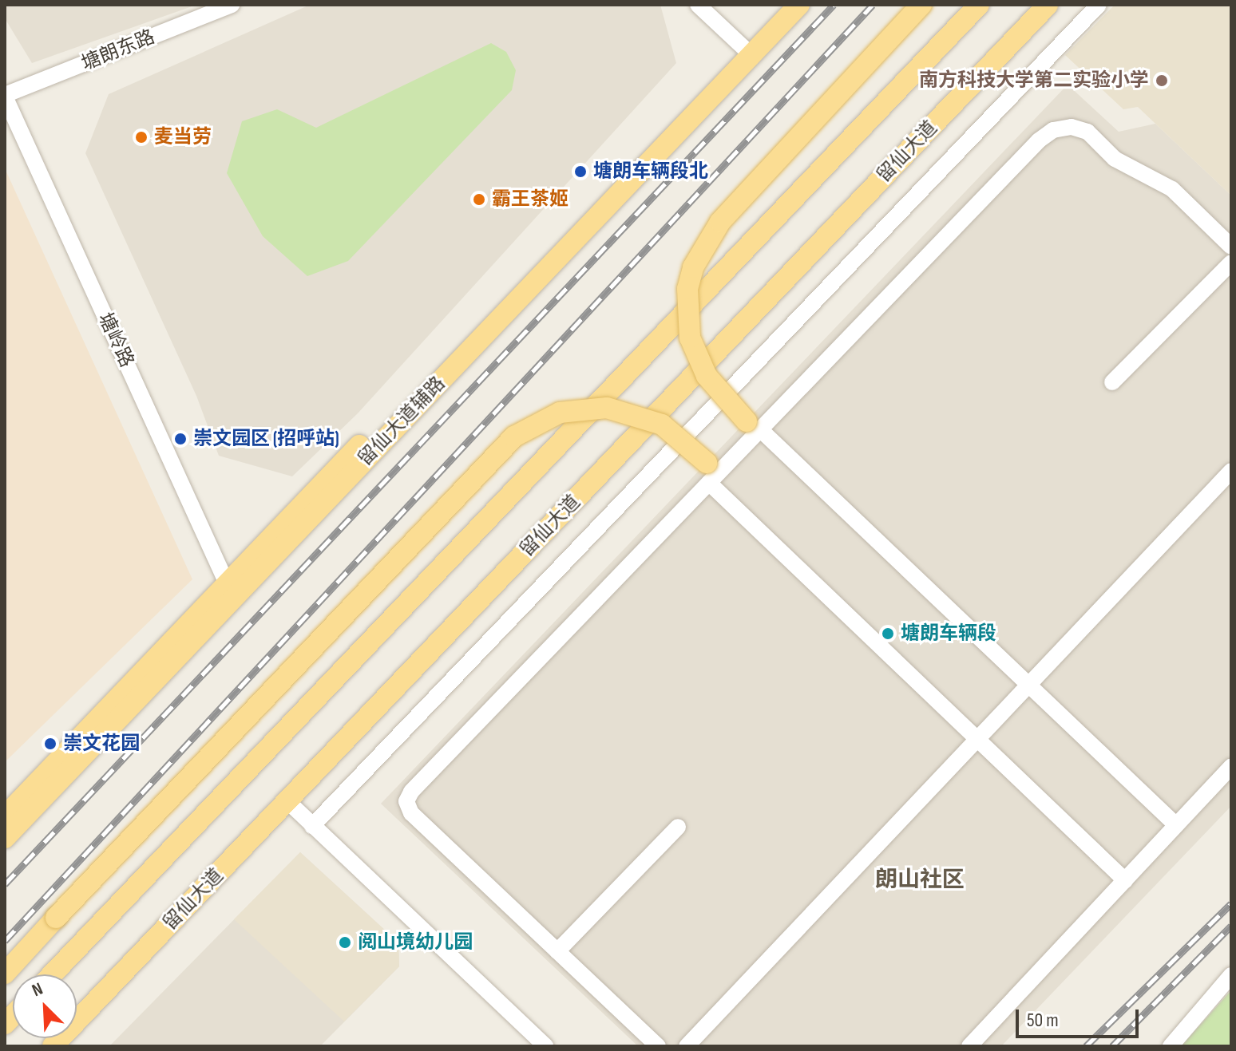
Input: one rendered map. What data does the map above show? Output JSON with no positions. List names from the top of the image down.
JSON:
{
  "streets": {
    "main road": ["留仙大道", "留仙大道辅路"],
    "street": ["塘朗东路", "塘岭路"]
  },
  "crossings": [
    ["塘朗东路", "塘岭路"],
    ["塘岭路", "留仙大道辅路"]
  ],
  "districts": ["朗山社区"],
  "places": [
    "南方科技大学第二实验小学",
    "麦当劳",
    "塘朗车辆段北",
    "霸王茶姬",
    "崇文园区 (招呼站)",
    "塘朗车辆段",
    "崇文花园",
    "阅山境幼儿园"
  ],
  "scale_bar": "50 m",
  "north": "top left"
}
